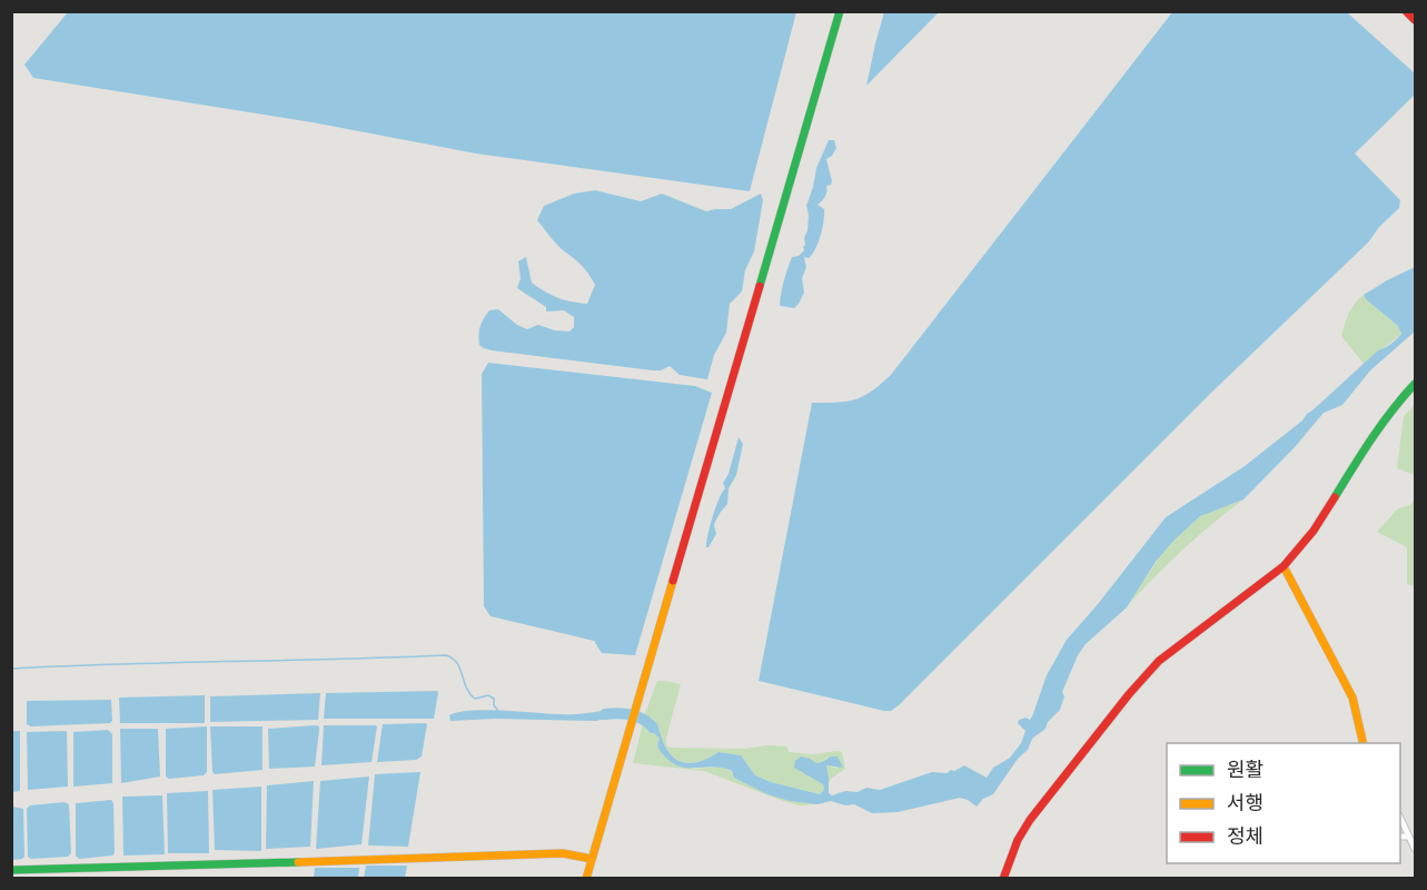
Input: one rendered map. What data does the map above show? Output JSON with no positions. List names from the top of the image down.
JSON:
{
  "legend": ["원활", "서행", "정체"]
}
